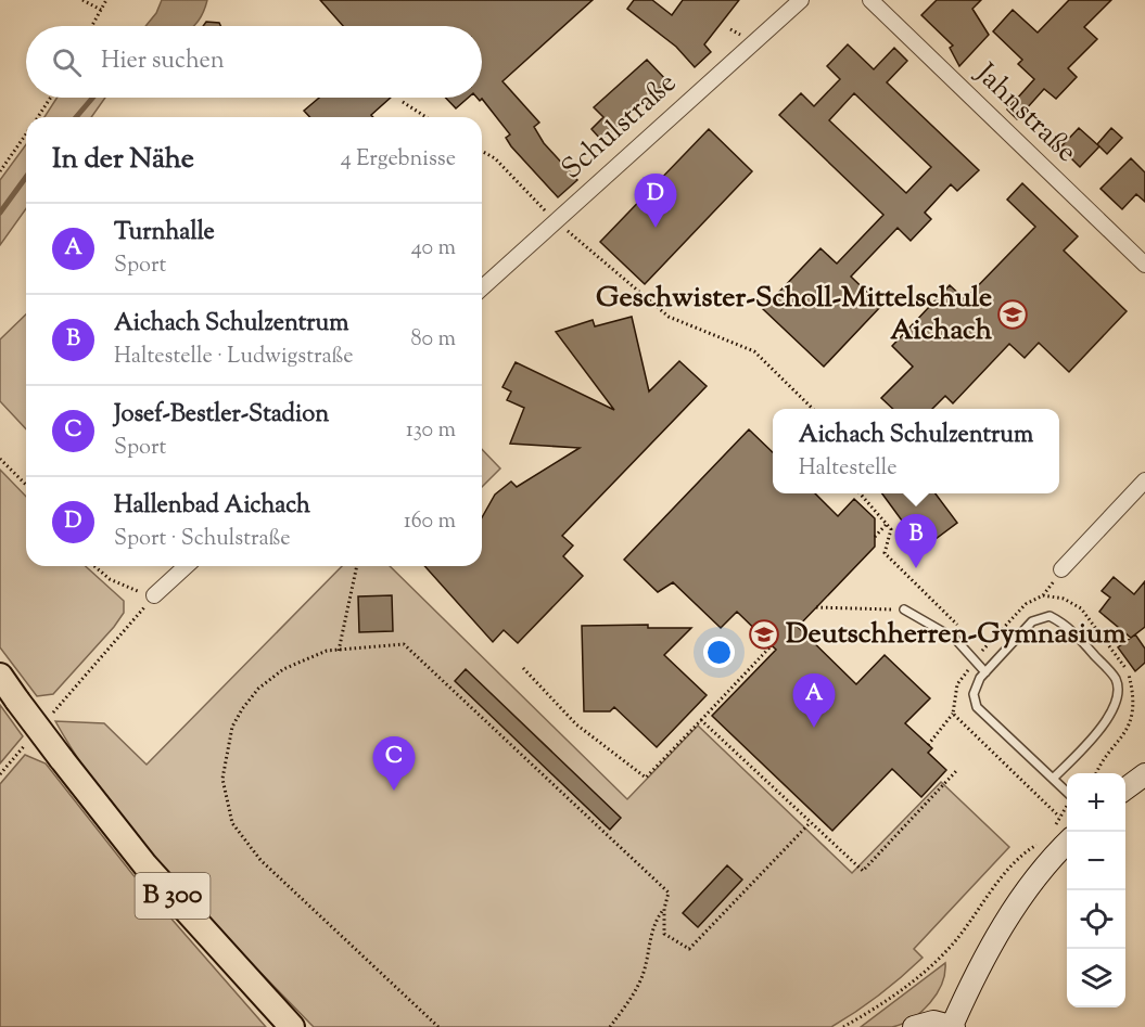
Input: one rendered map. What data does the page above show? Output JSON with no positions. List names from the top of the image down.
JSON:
{
  "streets": {
    "highway": ["B 300"],
    "street": ["Jahnstraße", "Schulstraße"]
  },
  "places": {
    "school or university": ["Geschwister-Scholl-Mittelschule Aichach", "Deutschherren-Gymnasium"]
  },
  "page": {
    "search": "Hier suchen",
    "heading": ["In der Nähe", "4 Ergebnisse"],
    "pins": [
      "D",
      "B",
      "A",
      "C"
    ],
    "list": [
      {
        "mark": "A",
        "name": "Turnhalle",
        "note": "Sport",
        "value": "40 m"
      },
      {
        "mark": "B",
        "name": "Aichach Schulzentrum",
        "note": "Haltestelle · Ludwigstraße",
        "value": "80 m"
      },
      {
        "mark": "C",
        "name": "Josef-Bestler-Stadion",
        "note": "Sport",
        "value": "130 m"
      },
      {
        "mark": "D",
        "name": "Hallenbad Aichach",
        "note": "Sport · Schulstraße",
        "value": "160 m"
      }
    ],
    "popup": ["Aichach Schulzentrum", "Haltestelle"],
    "map_buttons": ["+", "−"]
  }
}
